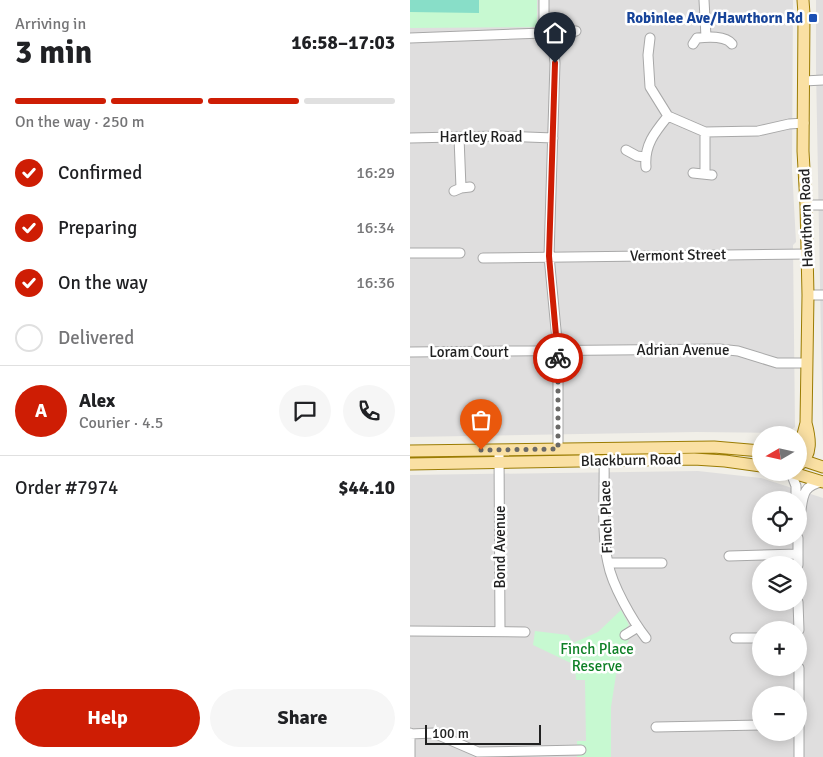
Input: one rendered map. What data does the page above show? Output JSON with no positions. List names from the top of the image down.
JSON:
{
  "streets": {
    "main road": ["Hawthorn Road", "Blackburn Road"],
    "street": [
      "Hartley Road",
      "Vermont Street",
      "Adrian Avenue",
      "Loram Court",
      "Finch Place",
      "Bond Avenue"
    ]
  },
  "crossings": [
    ["Hawthorn Road", "Vermont Street"],
    ["Hawthorn Road", "Adrian Avenue"],
    ["Adrian Avenue", "Loram Court"],
    ["Blackburn Road", "Finch Place"],
    ["Blackburn Road", "Bond Avenue"]
  ],
  "parks": ["Finch Place Reserve"],
  "places": {
    "transit": ["Robinlee Ave/Hawthorn Rd"]
  },
  "scale_bar": "100 m",
  "north": "left",
  "page": {
    "heading": ["3 min", "Arriving in", "16:58–17:03"],
    "panel": [
      "Alex",
      "Courier · 4.5",
      "Order #7974",
      "$44.10"
    ],
    "bar": "On the way · 250 m",
    "list": [
      ["Confirmed", "16:29"],
      ["Preparing", "16:34"],
      ["On the way", "16:36"],
      "Delivered"
    ],
    "round": "A",
    "map_buttons": ["+", "−"],
    "buttons": ["Help", "Share"],
    "scale": "100 m"
  }
}
